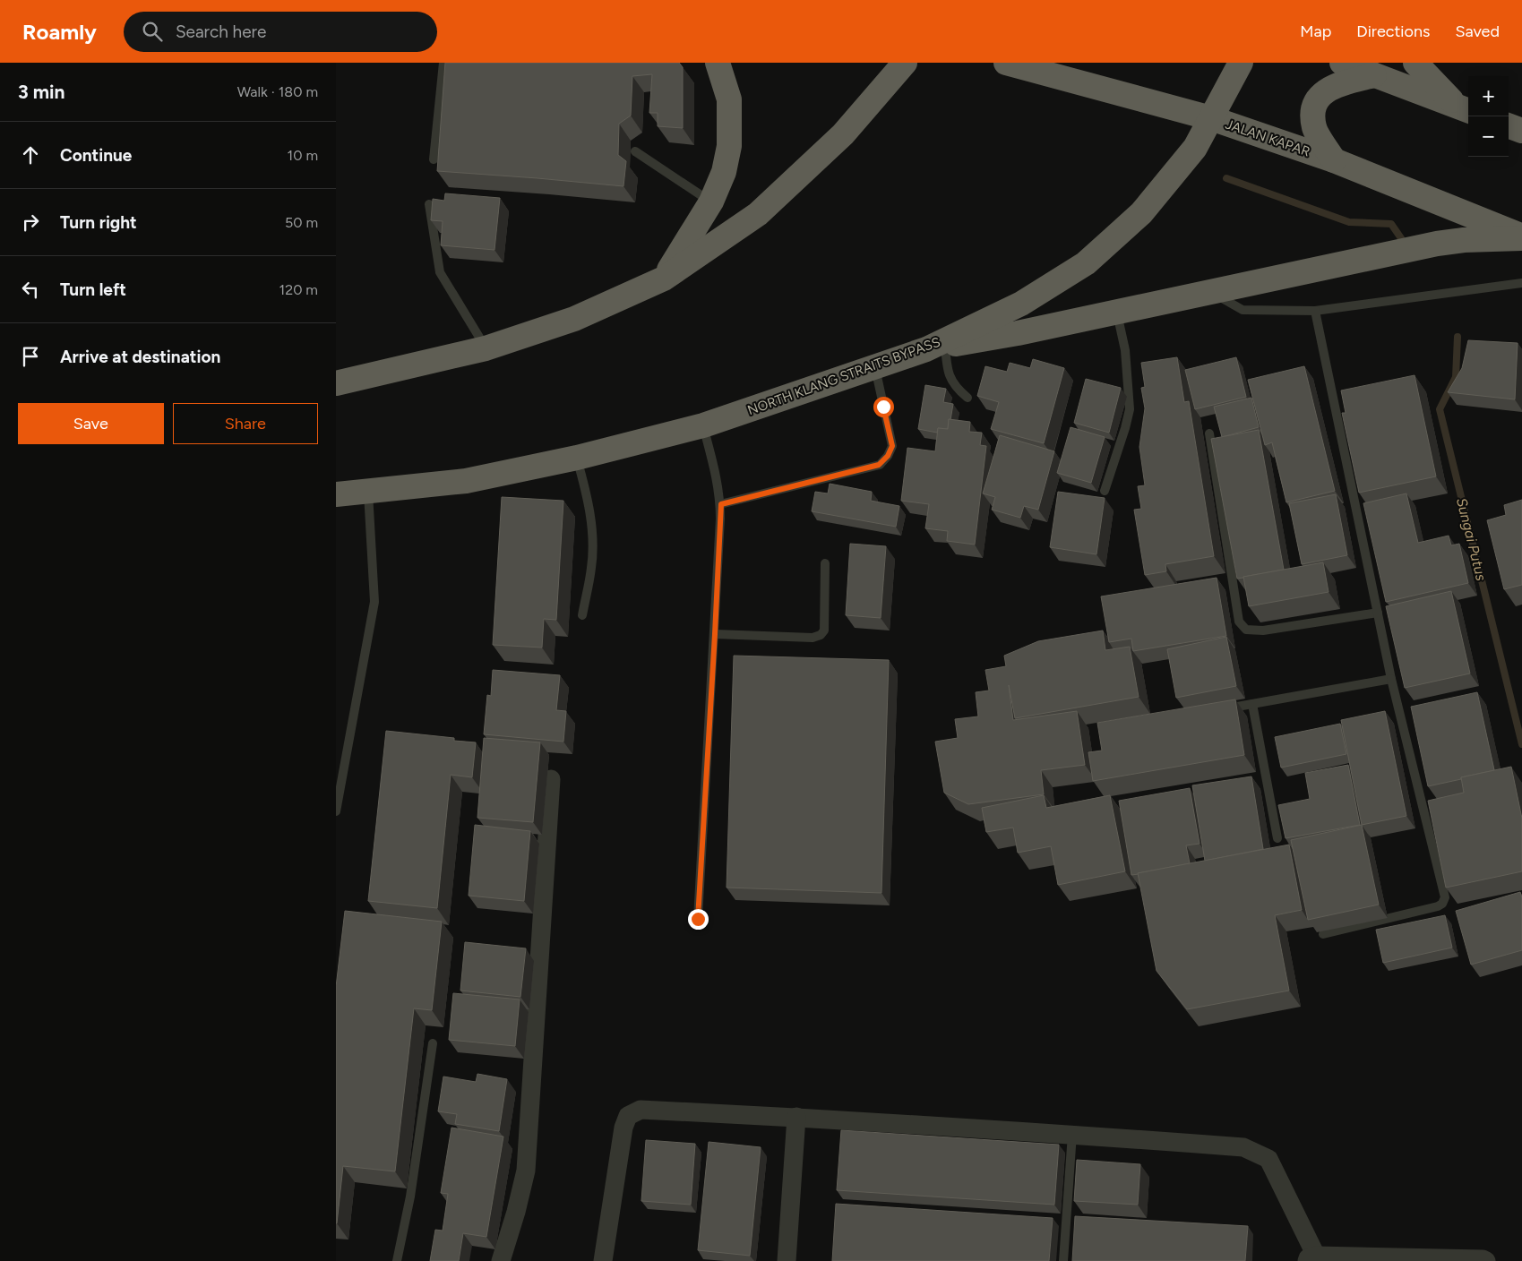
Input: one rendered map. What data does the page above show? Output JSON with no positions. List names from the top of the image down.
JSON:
{
  "streets": {
    "highway": ["JALAN KAPAR", "NORTH KLANG STRAITS BYPASS"]
  },
  "crossings": [
    ["JALAN KAPAR", "NORTH KLANG STRAITS BYPASS"]
  ],
  "water": ["Sungai Putus"],
  "page": {
    "header": "Roamly",
    "search": "Search here",
    "nav": ["Map", "Directions", "Saved"],
    "heading": ["3 min", "Walk · 180 m"],
    "map_buttons": ["+", "−"],
    "list": [
      ["Continue", "10 m"],
      ["Turn right", "50 m"],
      ["Turn left", "120 m"],
      "Arrive at destination"
    ],
    "buttons": ["Save", "Share"]
  }
}
